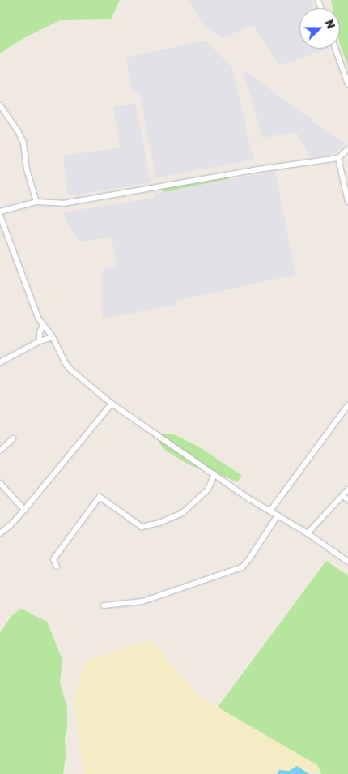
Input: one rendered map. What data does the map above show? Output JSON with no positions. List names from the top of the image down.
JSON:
{
  "north": "right"
}
